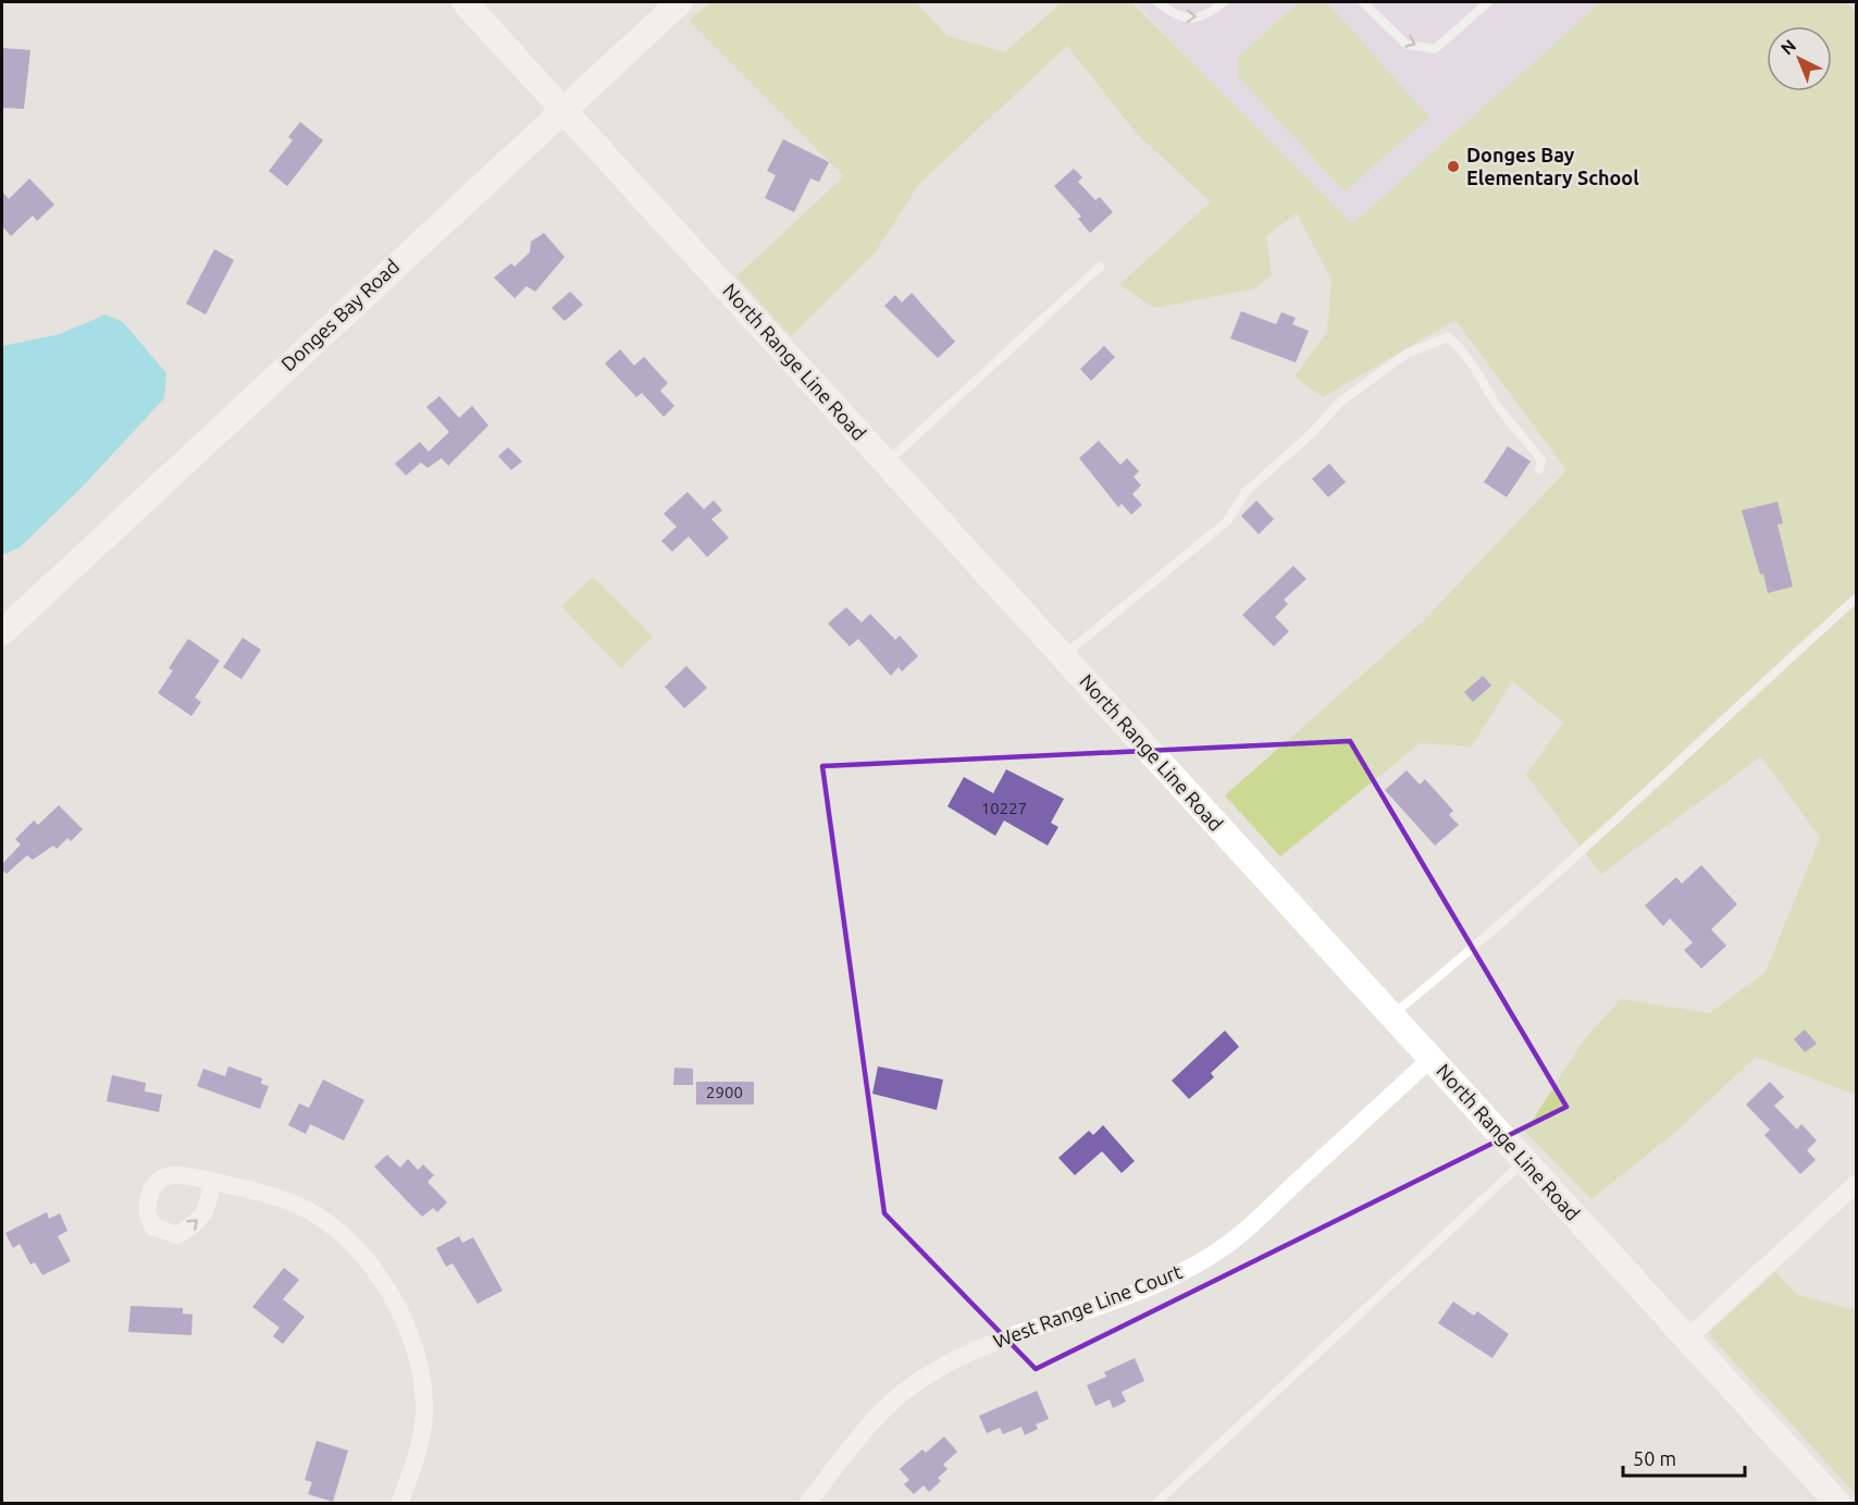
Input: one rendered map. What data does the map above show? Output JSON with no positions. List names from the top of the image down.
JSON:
{
  "streets": {
    "street": ["Donges Bay Road", "North Range Line Road", "West Range Line Court"]
  },
  "crossings": [
    ["Donges Bay Road", "North Range Line Road"],
    ["North Range Line Road", "West Range Line Court"]
  ],
  "places": ["Donges Bay Elementary School"],
  "house_numbers": ["10227", "2900"],
  "scale_bar": "50 m",
  "north": "top left"
}
